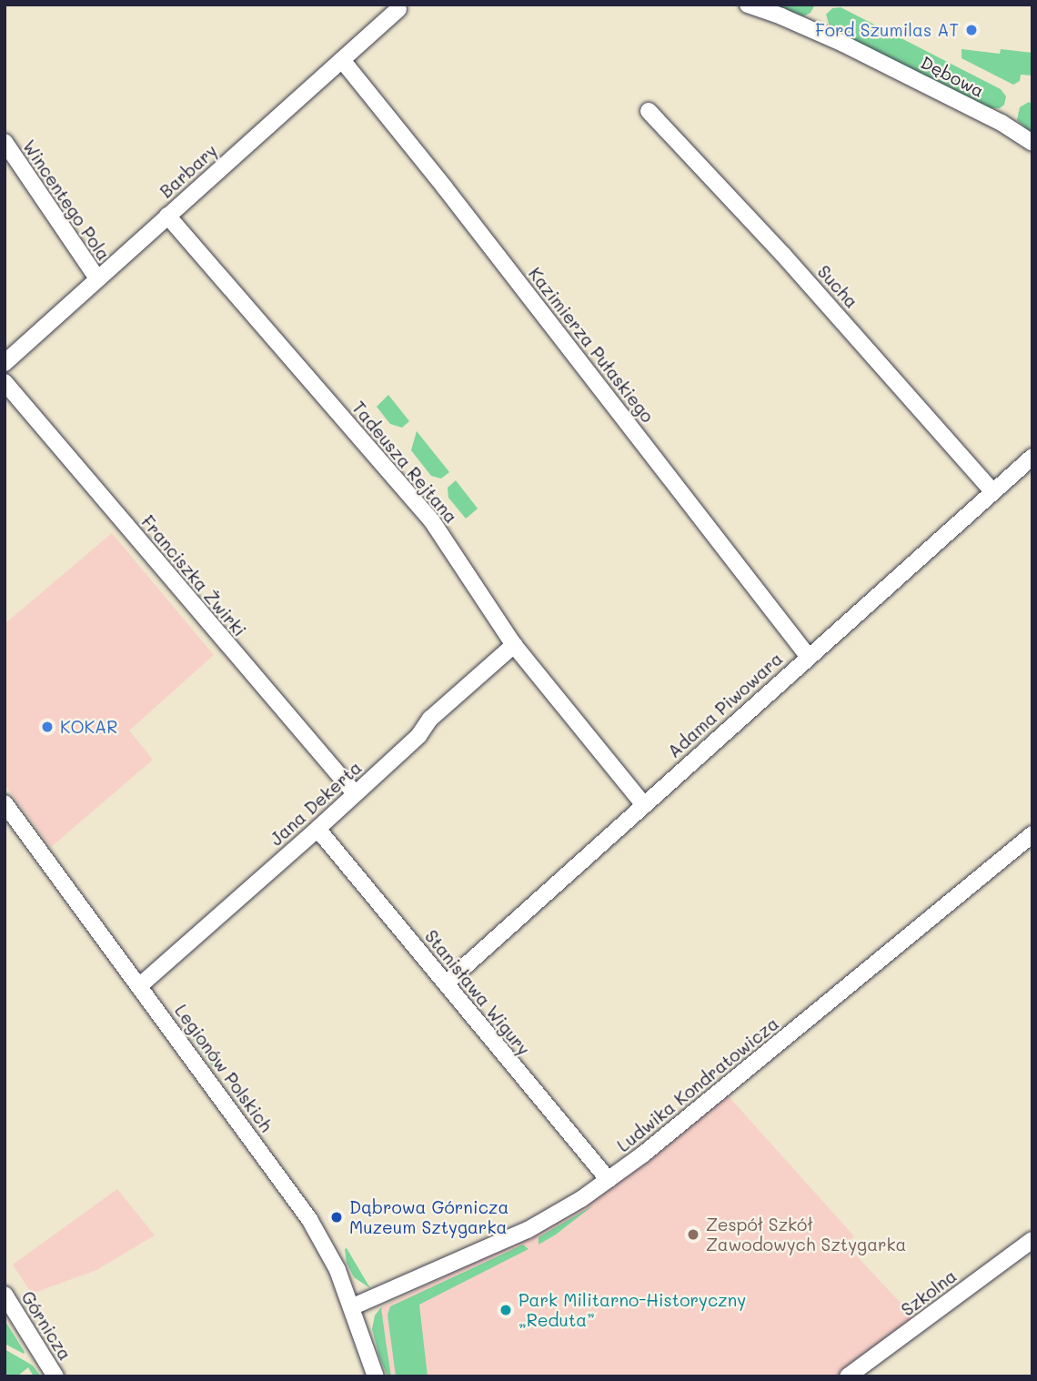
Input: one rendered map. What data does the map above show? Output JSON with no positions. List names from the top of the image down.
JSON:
{
  "streets": {
    "street": [
      "Dębowa",
      "Barbary",
      "Wincentego Pola",
      "Sucha",
      "Kazimierza Pułaskiego",
      "Tadeusza Rejtana",
      "Franciszka Żwirki",
      "Adama Piwowara",
      "Jana Dekerta",
      "Stanisława Wigury",
      "Legionów Polskich",
      "Ludwika Kondratowicza",
      "Szkolna",
      "Górnicza"
    ]
  },
  "crossings": [
    ["Barbary", "Wincentego Pola"],
    ["Barbary", "Kazimierza Pułaskiego"],
    ["Barbary", "Tadeusza Rejtana"],
    ["Sucha", "Adama Piwowara"],
    ["Kazimierza Pułaskiego", "Adama Piwowara"],
    ["Tadeusza Rejtana", "Adama Piwowara"],
    ["Tadeusza Rejtana", "Jana Dekerta"],
    ["Franciszka Żwirki", "Jana Dekerta"],
    ["Adama Piwowara", "Stanisława Wigury"],
    ["Jana Dekerta", "Stanisława Wigury"],
    ["Jana Dekerta", "Legionów Polskich"],
    ["Stanisława Wigury", "Ludwika Kondratowicza"],
    ["Legionów Polskich", "Ludwika Kondratowicza"]
  ],
  "places": [
    "Ford Szumilas AT",
    "KOKAR",
    "Dąbrowa Górnicza Muzeum Sztygarka",
    "Zespół Szkół Zawodowych Sztygarka",
    "Park Militarno-Historyczny „Reduta”"
  ]
}
